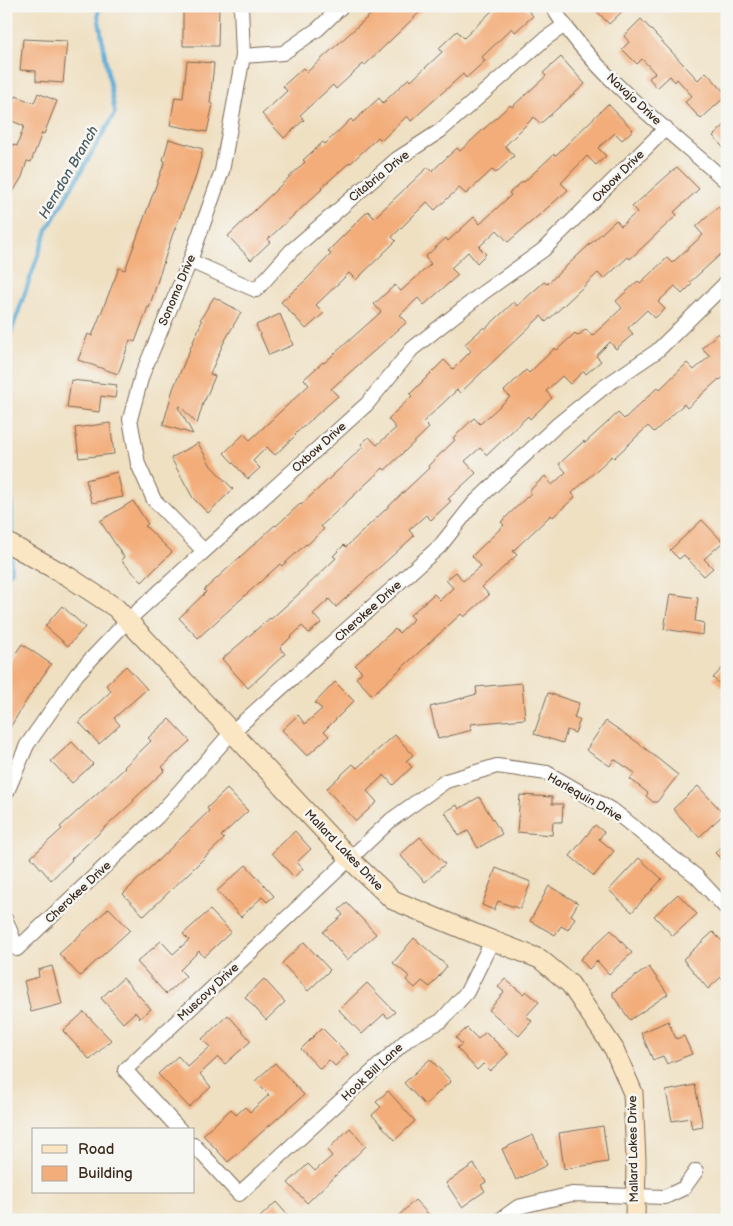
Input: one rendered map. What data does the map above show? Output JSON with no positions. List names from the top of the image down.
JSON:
{
  "streets": {
    "street": [
      "Navajo Drive",
      "Citabria Drive",
      "Oxbow Drive",
      "Sonoma Drive",
      "Cherokee Drive",
      "Harlequin Drive",
      "Mallard Lakes Drive",
      "Muscovy Drive",
      "Hook Bill Lane"
    ]
  },
  "crossings": [
    ["Navajo Drive", "Citabria Drive"],
    ["Navajo Drive", "Oxbow Drive"],
    ["Citabria Drive", "Sonoma Drive"],
    ["Oxbow Drive", "Sonoma Drive"],
    ["Oxbow Drive", "Mallard Lakes Drive"],
    ["Cherokee Drive", "Mallard Lakes Drive"],
    ["Harlequin Drive", "Mallard Lakes Drive"],
    ["Harlequin Drive", "Muscovy Drive"],
    ["Mallard Lakes Drive", "Muscovy Drive"],
    ["Mallard Lakes Drive", "Hook Bill Lane"]
  ],
  "water": ["Herndon Branch"],
  "legend": ["Road", "Building"]
}
